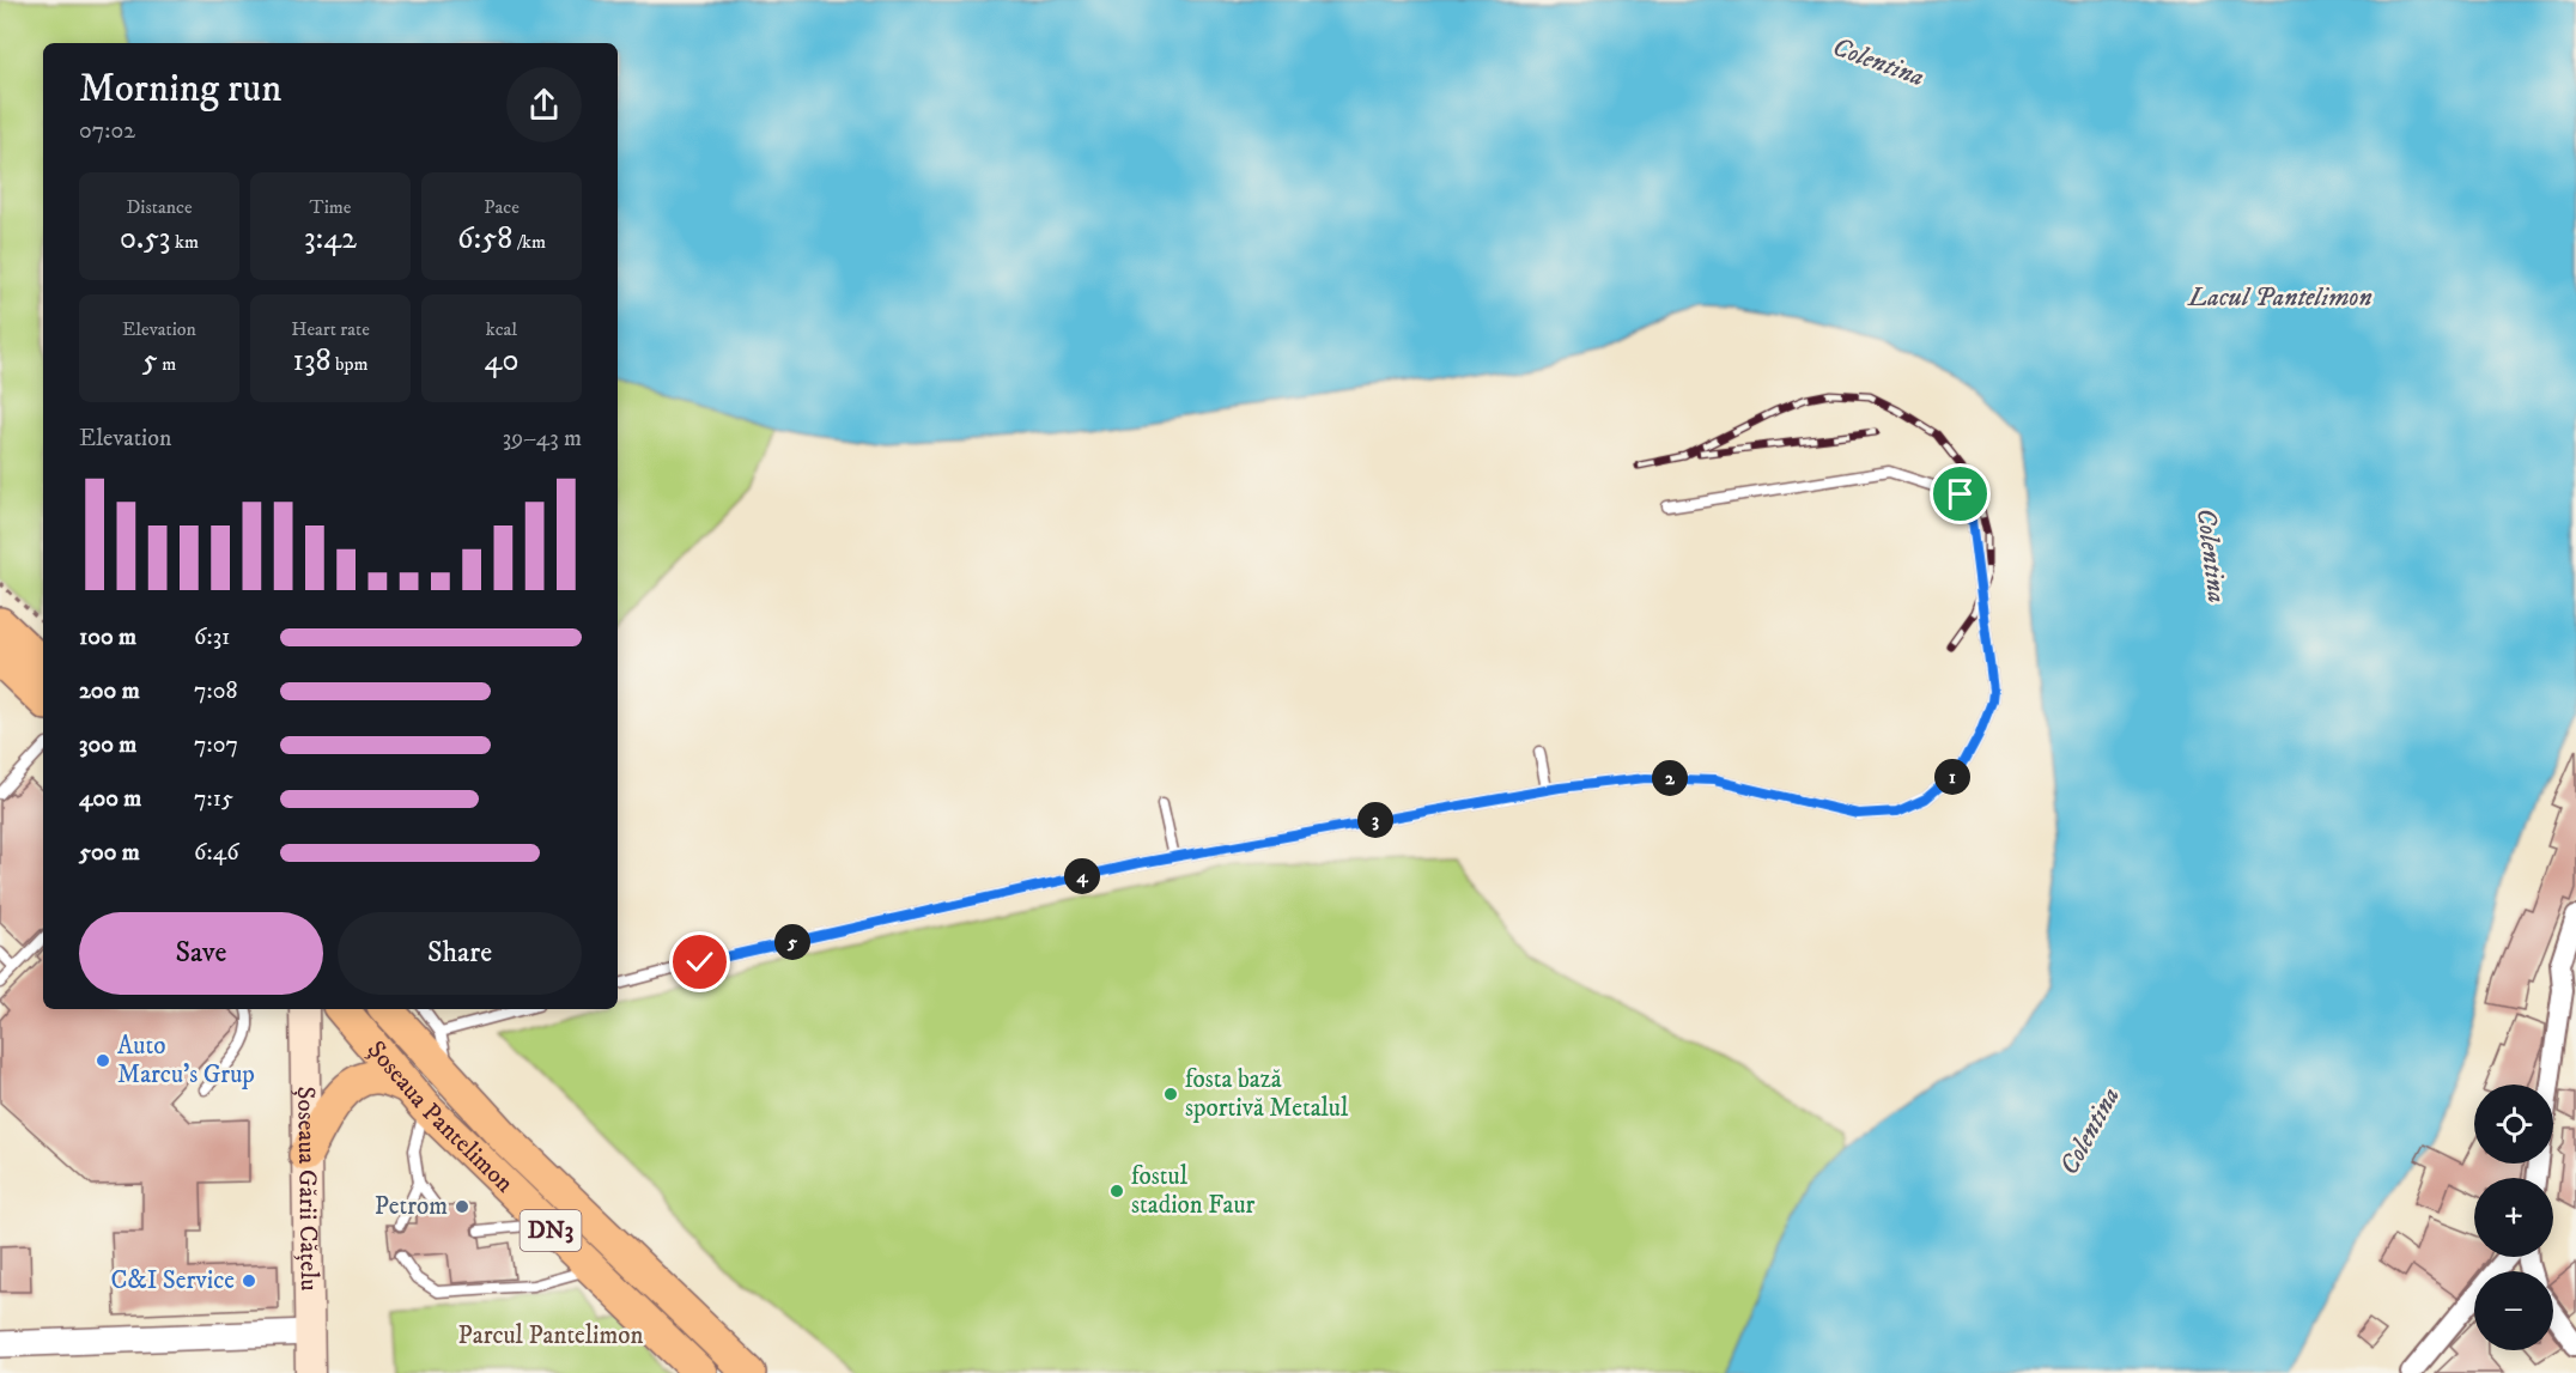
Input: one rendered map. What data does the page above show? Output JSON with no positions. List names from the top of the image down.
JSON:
{
  "streets": {
    "main road": ["Șoseaua Pantelimon", "Șoseaua Gării Cățelu", "DN3"]
  },
  "water": ["Colentina", "Lacul Pantelimon"],
  "parks": ["Parcul Pantelimon"],
  "places": [
    "Auto Marcu's Grup",
    "fosta bază sportivă Metalul",
    "fostul stadion Faur",
    "Petrom",
    "C&I Service"
  ],
  "page": {
    "heading": ["Morning run", "07:02"],
    "stats": [
      ["Distance", "0.53 km"],
      ["Time", "3:42"],
      ["Pace", "6:58 /km"],
      ["Elevation", "5 m"],
      ["Heart rate", "138 bpm"],
      ["kcal", "40"]
    ],
    "chart": ["Elevation", "39–43 m"],
    "list": [
      {
        "name": "100 m",
        "note": "6:31"
      },
      {
        "name": "200 m",
        "note": "7:08"
      },
      {
        "name": "300 m",
        "note": "7:07"
      },
      {
        "name": "400 m",
        "note": "7:15"
      },
      {
        "name": "500 m",
        "note": "6:46"
      }
    ],
    "pins": [
      "1",
      "2",
      "3",
      "4",
      "5"
    ],
    "buttons": ["Save", "Share"],
    "map_buttons": ["+", "−"]
  }
}
